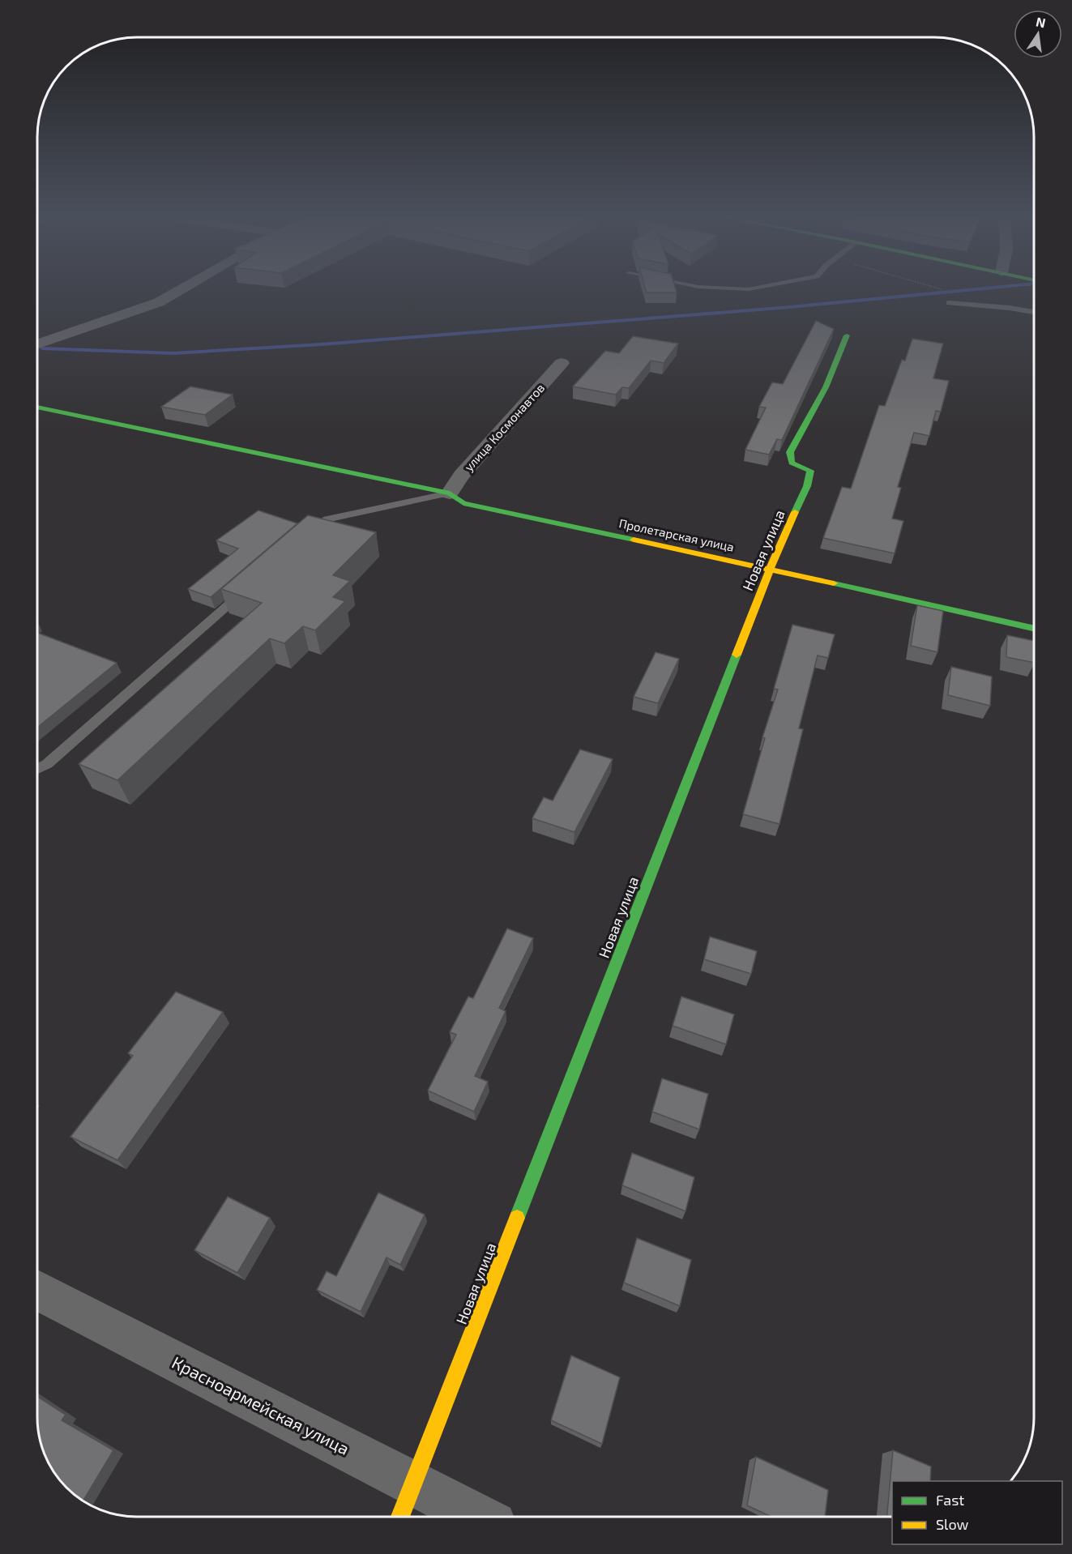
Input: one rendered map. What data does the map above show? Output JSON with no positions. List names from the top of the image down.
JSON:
{
  "streets": {
    "street": [
      "улица Космонавтов",
      "Пролетарская улица",
      "Новая улица",
      "Красноармейская улица"
    ]
  },
  "crossings": [
    ["улица Космонавтов", "Пролетарская улица"],
    ["Пролетарская улица", "Новая улица"],
    ["Новая улица", "Красноармейская улица"]
  ],
  "legend": ["Fast", "Slow"],
  "north": "top"
}
